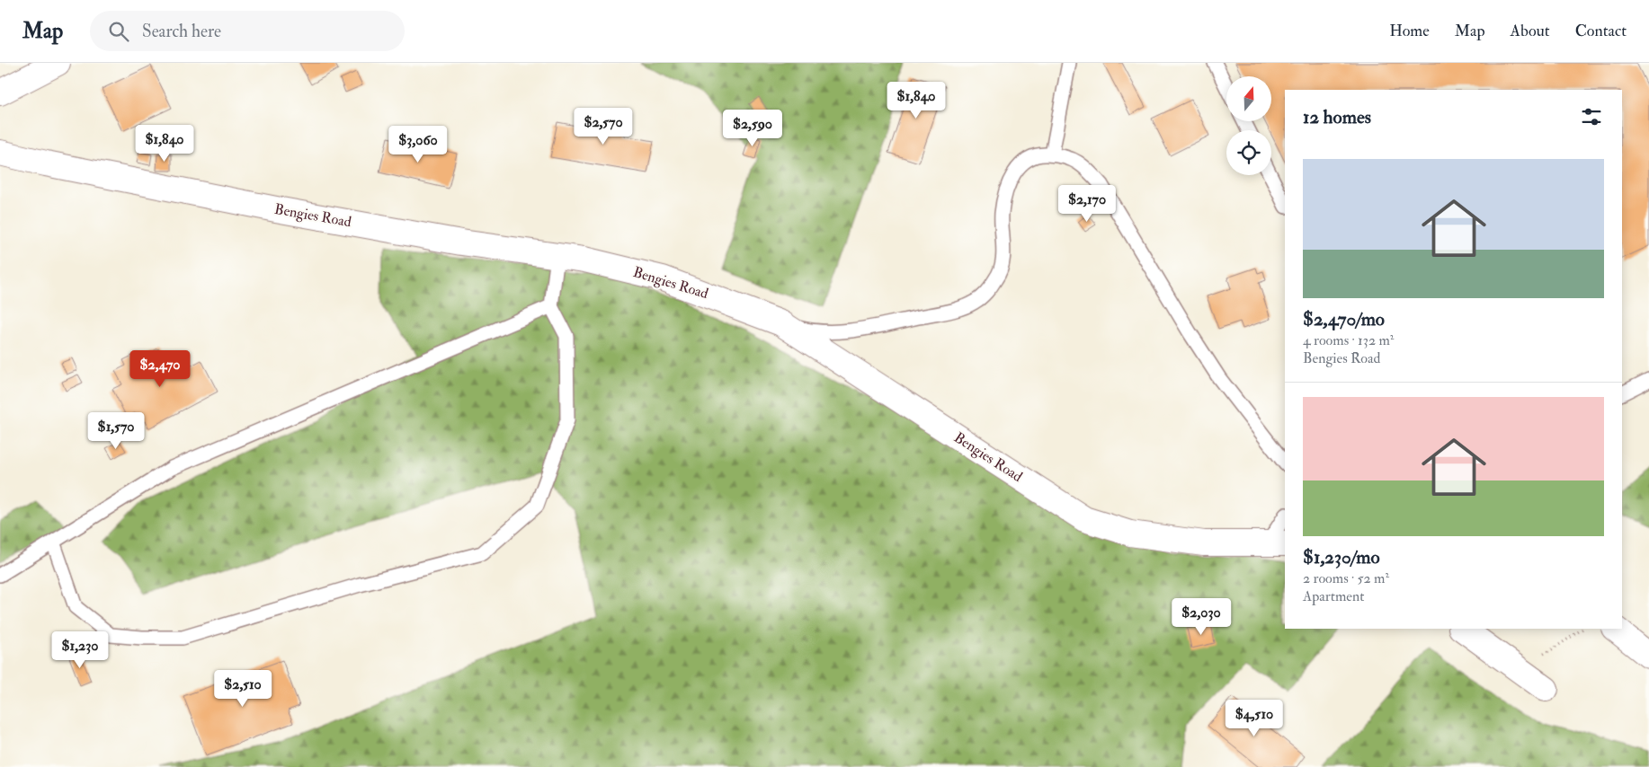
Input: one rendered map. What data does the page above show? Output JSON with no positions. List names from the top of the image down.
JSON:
{
  "streets": {
    "street": ["Bengies Road"]
  },
  "north": "top",
  "page": {
    "header": "Map",
    "search": "Search here",
    "nav": [
      "Home",
      "Map",
      "About",
      "Contact"
    ],
    "price": [
      "$1,840",
      "$2,570",
      "$2,590",
      "$1,840",
      "$3,060",
      "$2,170",
      "$2,470",
      "$1,570",
      "$2,030",
      "$1,230",
      "$2,510",
      "$4,510"
    ],
    "heading": "12 homes",
    "list": [
      {
        "name": "$2,470/mo",
        "note": "4 rooms · 132 m² · Bengies Road"
      },
      {
        "name": "$1,230/mo",
        "note": "2 rooms · 52 m² · Apartment"
      }
    ]
  }
}
